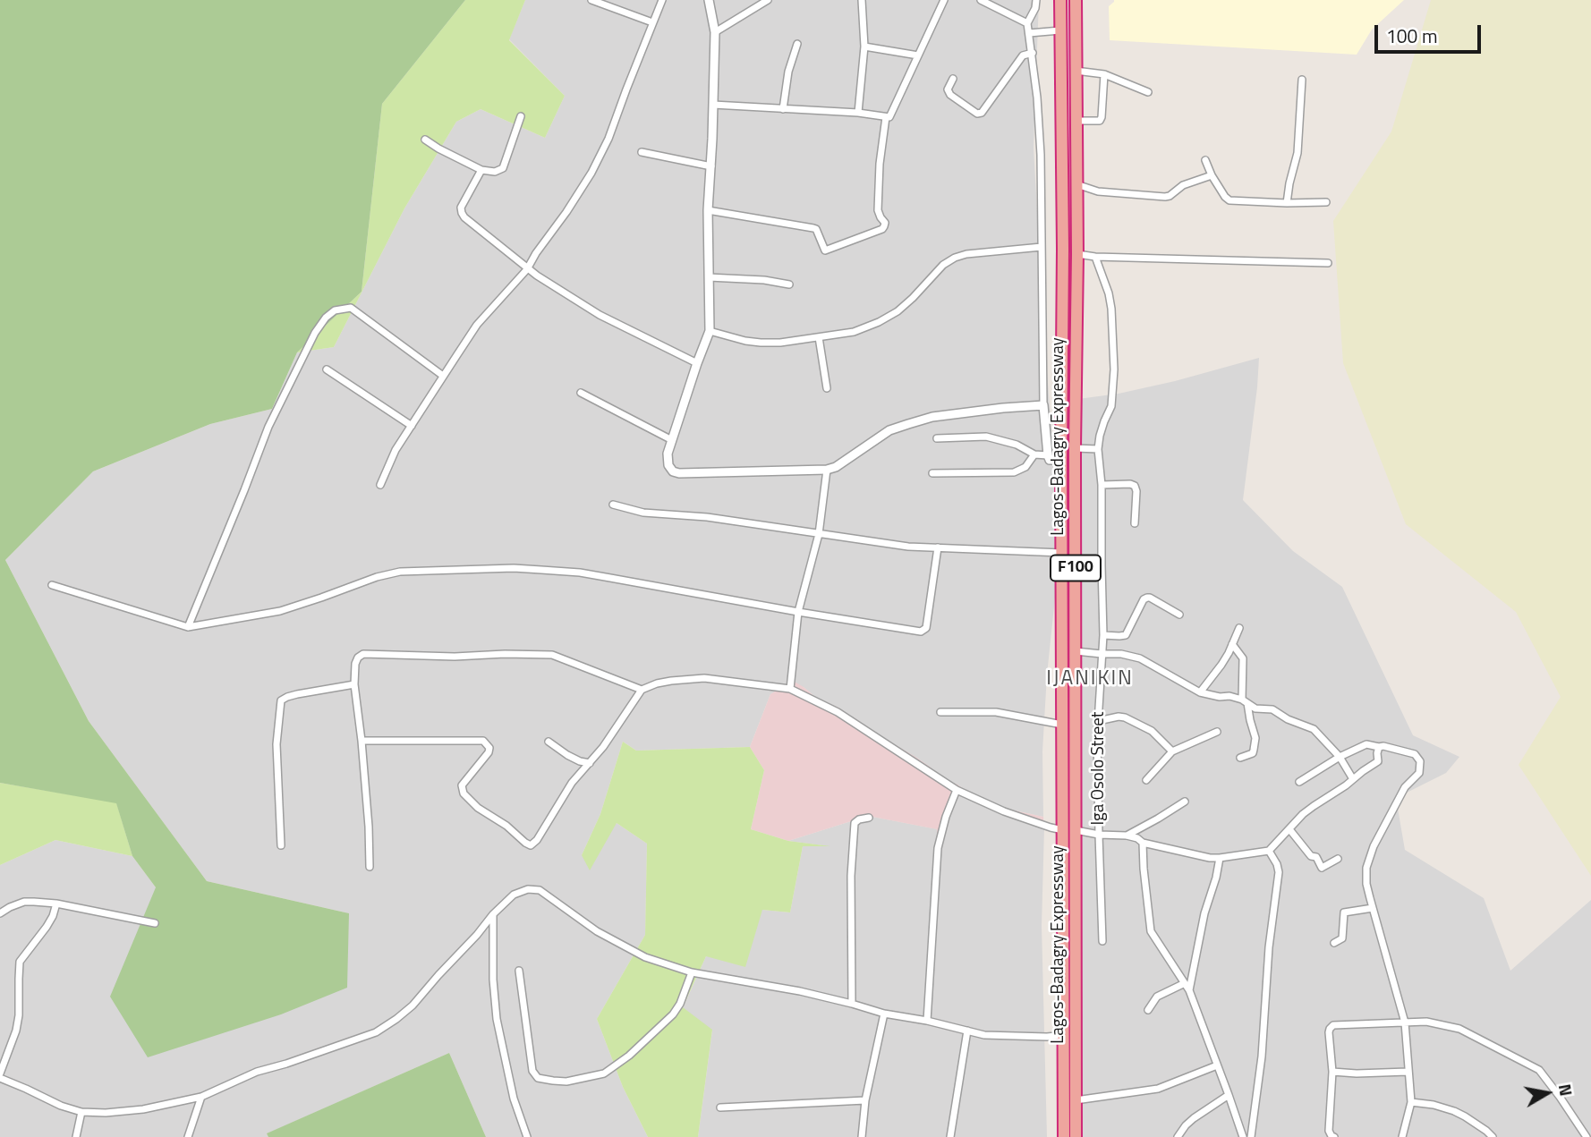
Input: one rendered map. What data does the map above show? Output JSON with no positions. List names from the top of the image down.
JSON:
{
  "streets": {
    "highway": ["Lagos-Badagry Expressway", "F100"],
    "street": ["Iga Osolo Street"]
  },
  "districts": ["IJANIKIN"],
  "scale_bar": "100 m",
  "north": "right"
}
